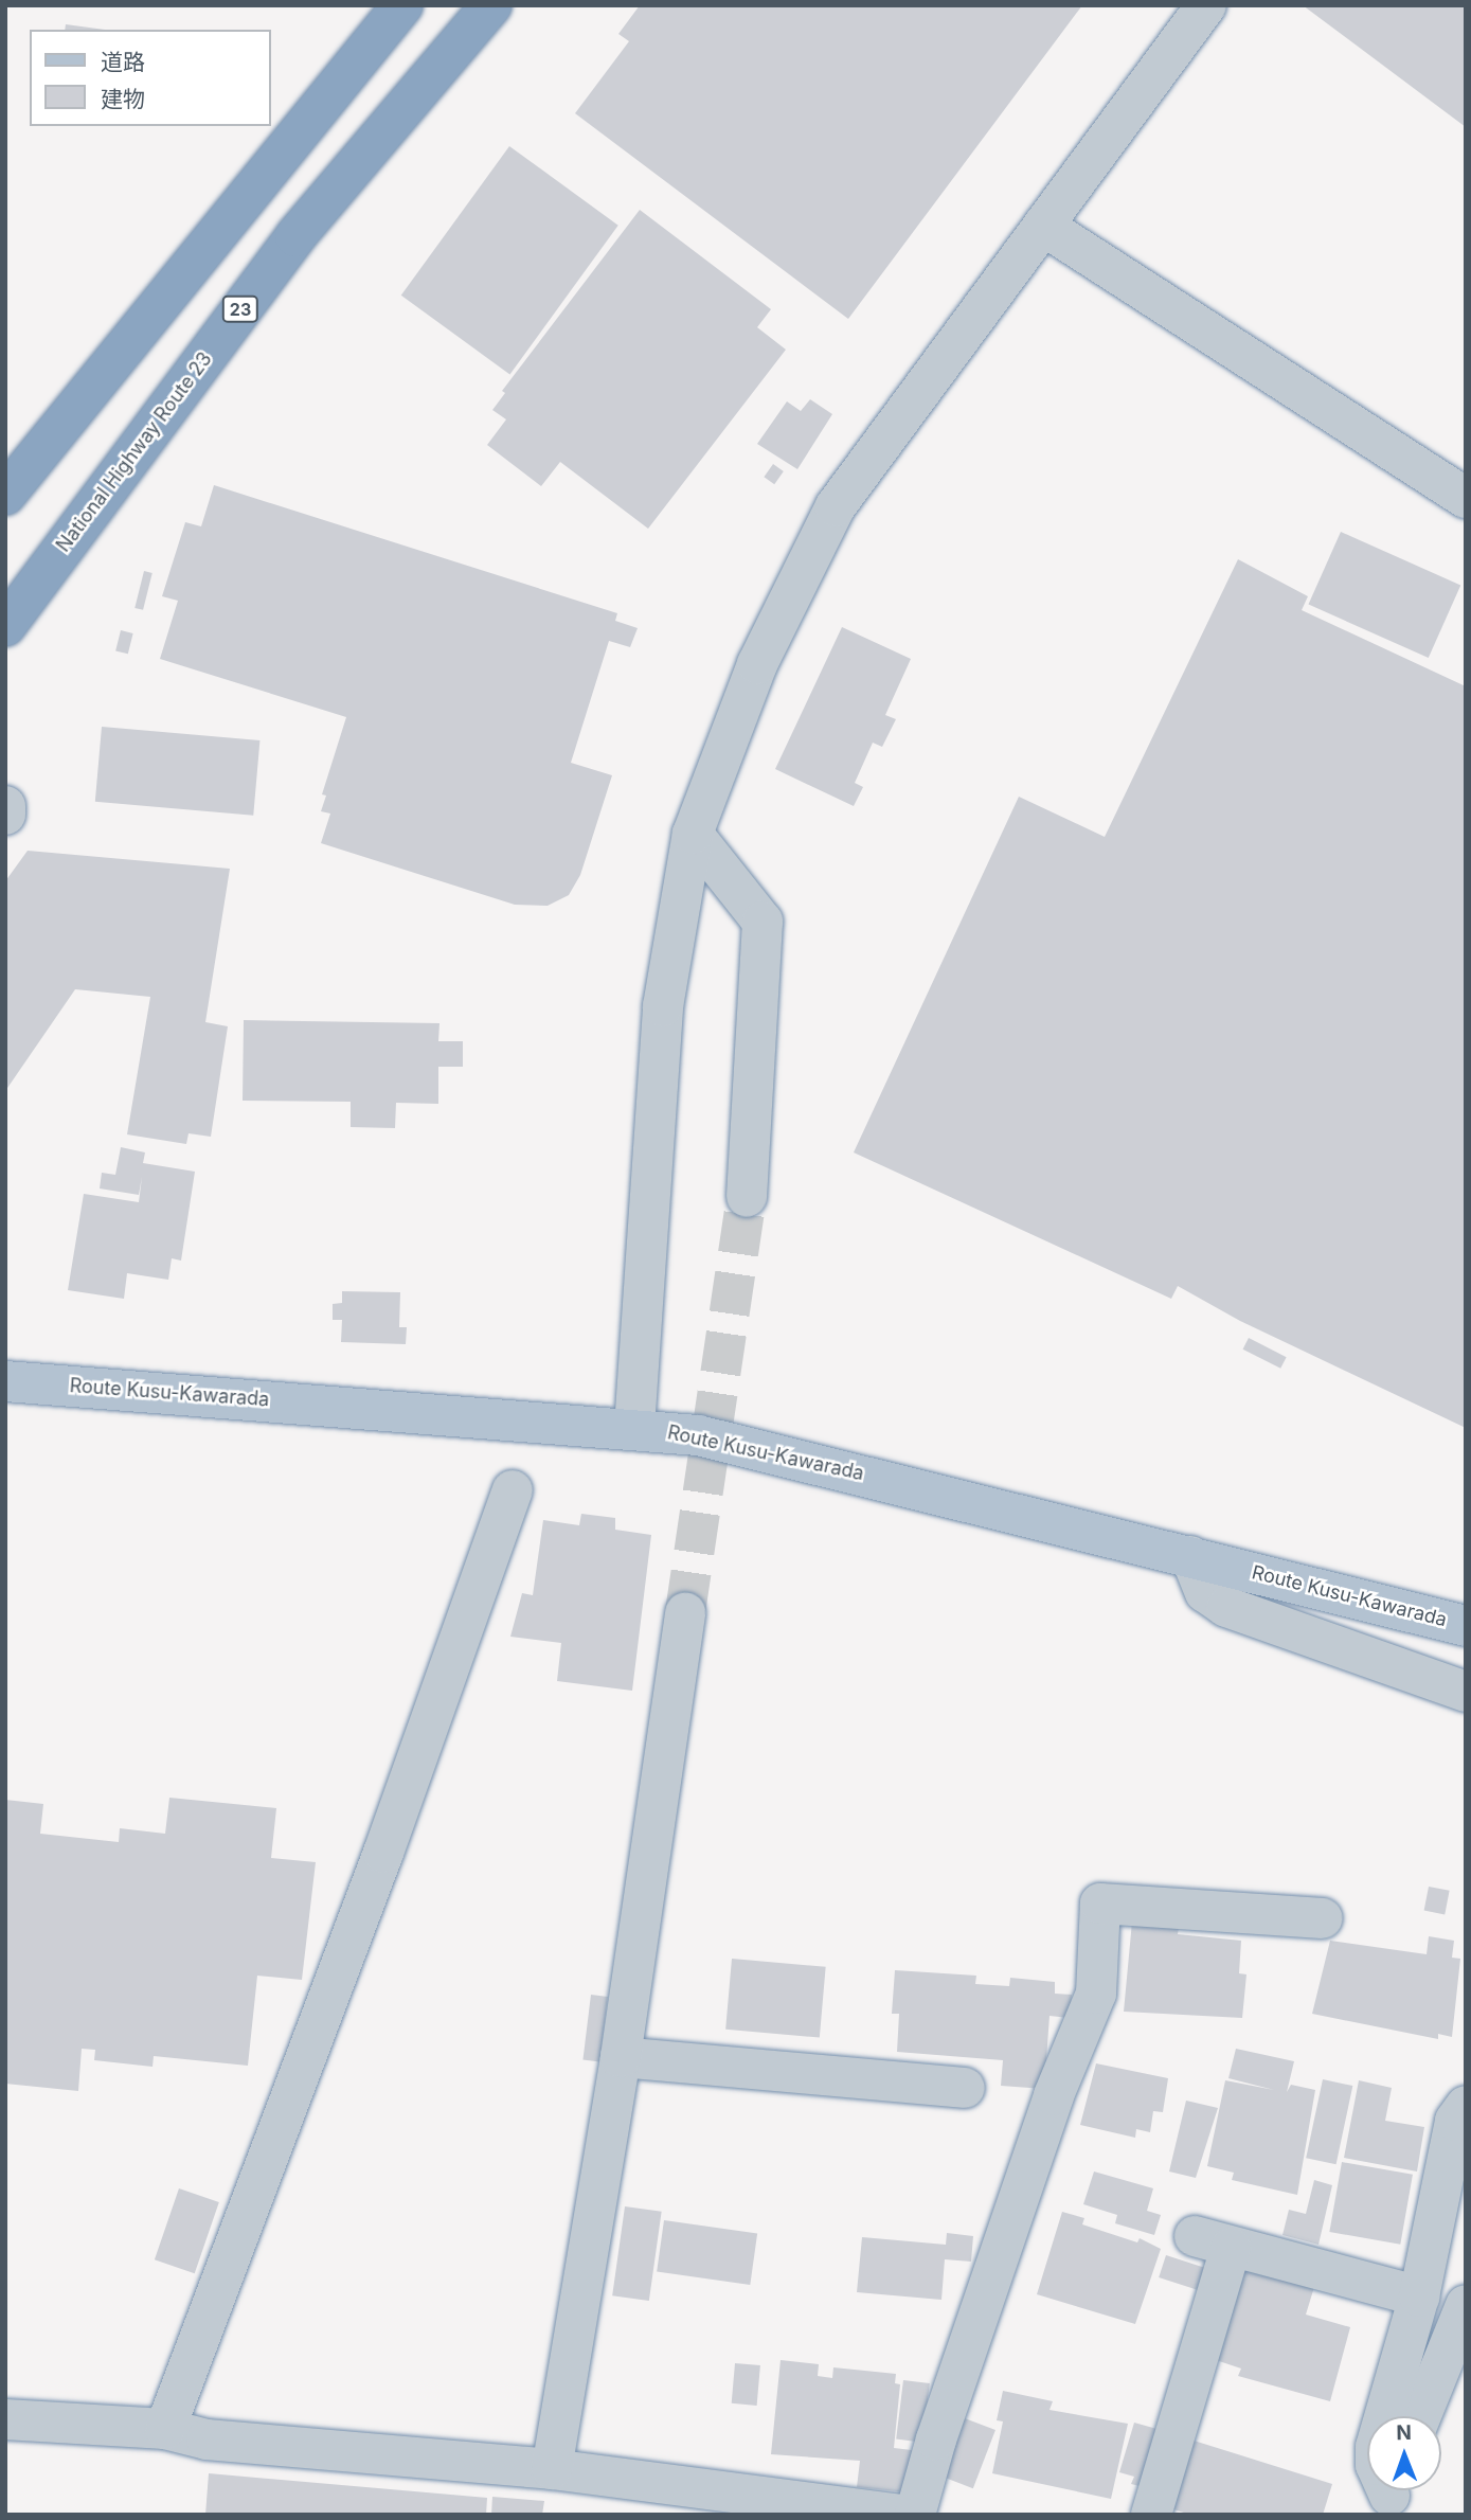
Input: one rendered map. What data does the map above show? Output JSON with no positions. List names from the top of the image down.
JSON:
{
  "streets": {
    "highway": ["23", "National Highway Route 23"],
    "main road": ["Route Kusu-Kawarada"]
  },
  "legend": ["道路", "建物"],
  "north": "top"
}
